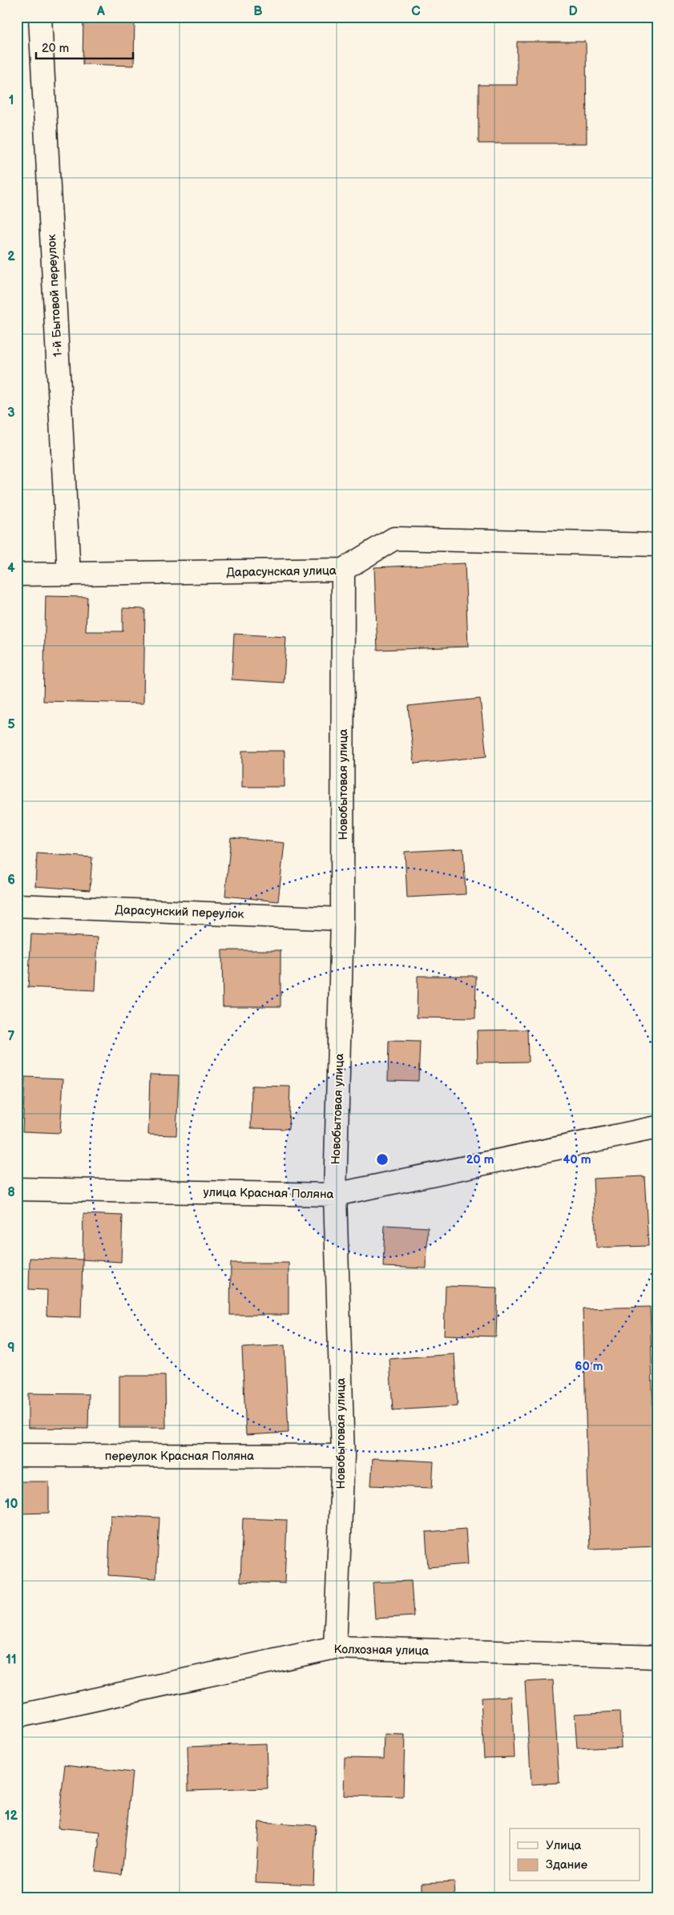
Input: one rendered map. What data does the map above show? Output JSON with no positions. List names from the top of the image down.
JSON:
{
  "streets": {
    "street": [
      "1-й Бытовой переулок",
      "Дарасунская улица",
      "Новобытовая улица",
      "Дарасунский переулок",
      "улица Красная Поляна",
      "переулок Красная Поляна",
      "Колхозная улица"
    ]
  },
  "crossings": [
    ["1-й Бытовой переулок", "Дарасунская улица"],
    ["Дарасунская улица", "Новобытовая улица"],
    ["Новобытовая улица", "Дарасунский переулок"],
    ["Новобытовая улица", "улица Красная Поляна"],
    ["Новобытовая улица", "переулок Красная Поляна"],
    ["Новобытовая улица", "Колхозная улица"]
  ],
  "legend": ["Улица", "Здание"],
  "scale_bar": "20 m",
  "grid": {
    "columns": [
      "A",
      "B",
      "C",
      "D"
    ],
    "rows": [
      "1",
      "2",
      "3",
      "4",
      "5",
      "6",
      "7",
      "8",
      "9",
      "10",
      "11",
      "12"
    ]
  },
  "rings": ["20 m", "40 m", "60 m"]
}
